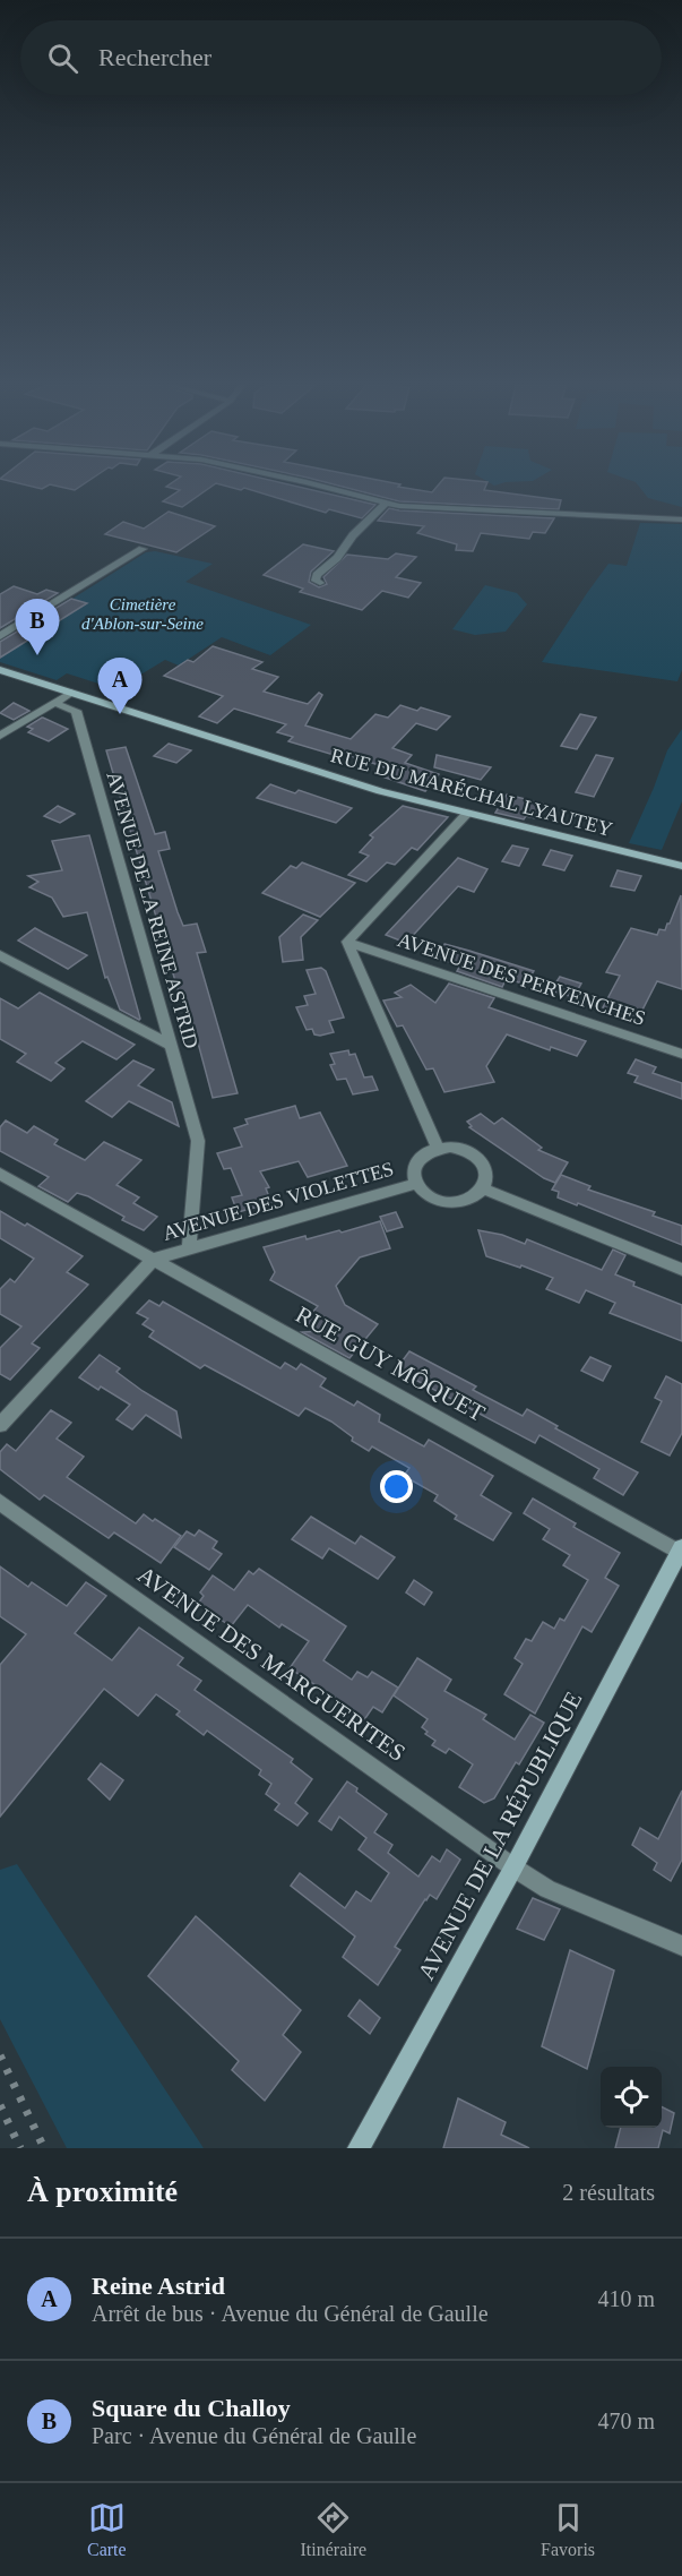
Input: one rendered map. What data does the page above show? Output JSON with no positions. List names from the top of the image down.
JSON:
{
  "streets": {
    "street": [
      "RUE DU MARÉCHAL LYAUTEY",
      "AVENUE DE LA REINE ASTRID",
      "AVENUE DES PERVENCHES",
      "AVENUE DES VIOLETTES",
      "RUE GUY MÔQUET",
      "AVENUE DES MARGUERITES",
      "AVENUE DE LA RÉPUBLIQUE"
    ]
  },
  "crossings": [
    ["AVENUE DE LA REINE ASTRID", "AVENUE DES VIOLETTES"],
    ["AVENUE DES VIOLETTES", "RUE GUY MÔQUET"],
    ["RUE GUY MÔQUET", "AVENUE DE LA RÉPUBLIQUE"],
    ["AVENUE DES MARGUERITES", "AVENUE DE LA RÉPUBLIQUE"]
  ],
  "parks": ["Cimetière d'Ablon-sur-Seine"],
  "page": {
    "search": "Rechercher",
    "pins": ["B", "A"],
    "heading": ["À proximité", "2 résultats"],
    "list": [
      {
        "mark": "A",
        "name": "Reine Astrid",
        "note": "Arrêt de bus · Avenue du Général de Gaulle",
        "value": "410 m"
      },
      {
        "mark": "B",
        "name": "Square du Challoy",
        "note": "Parc · Avenue du Général de Gaulle",
        "value": "470 m"
      }
    ],
    "nav": ["Carte", "Itinéraire", "Favoris"]
  }
}
